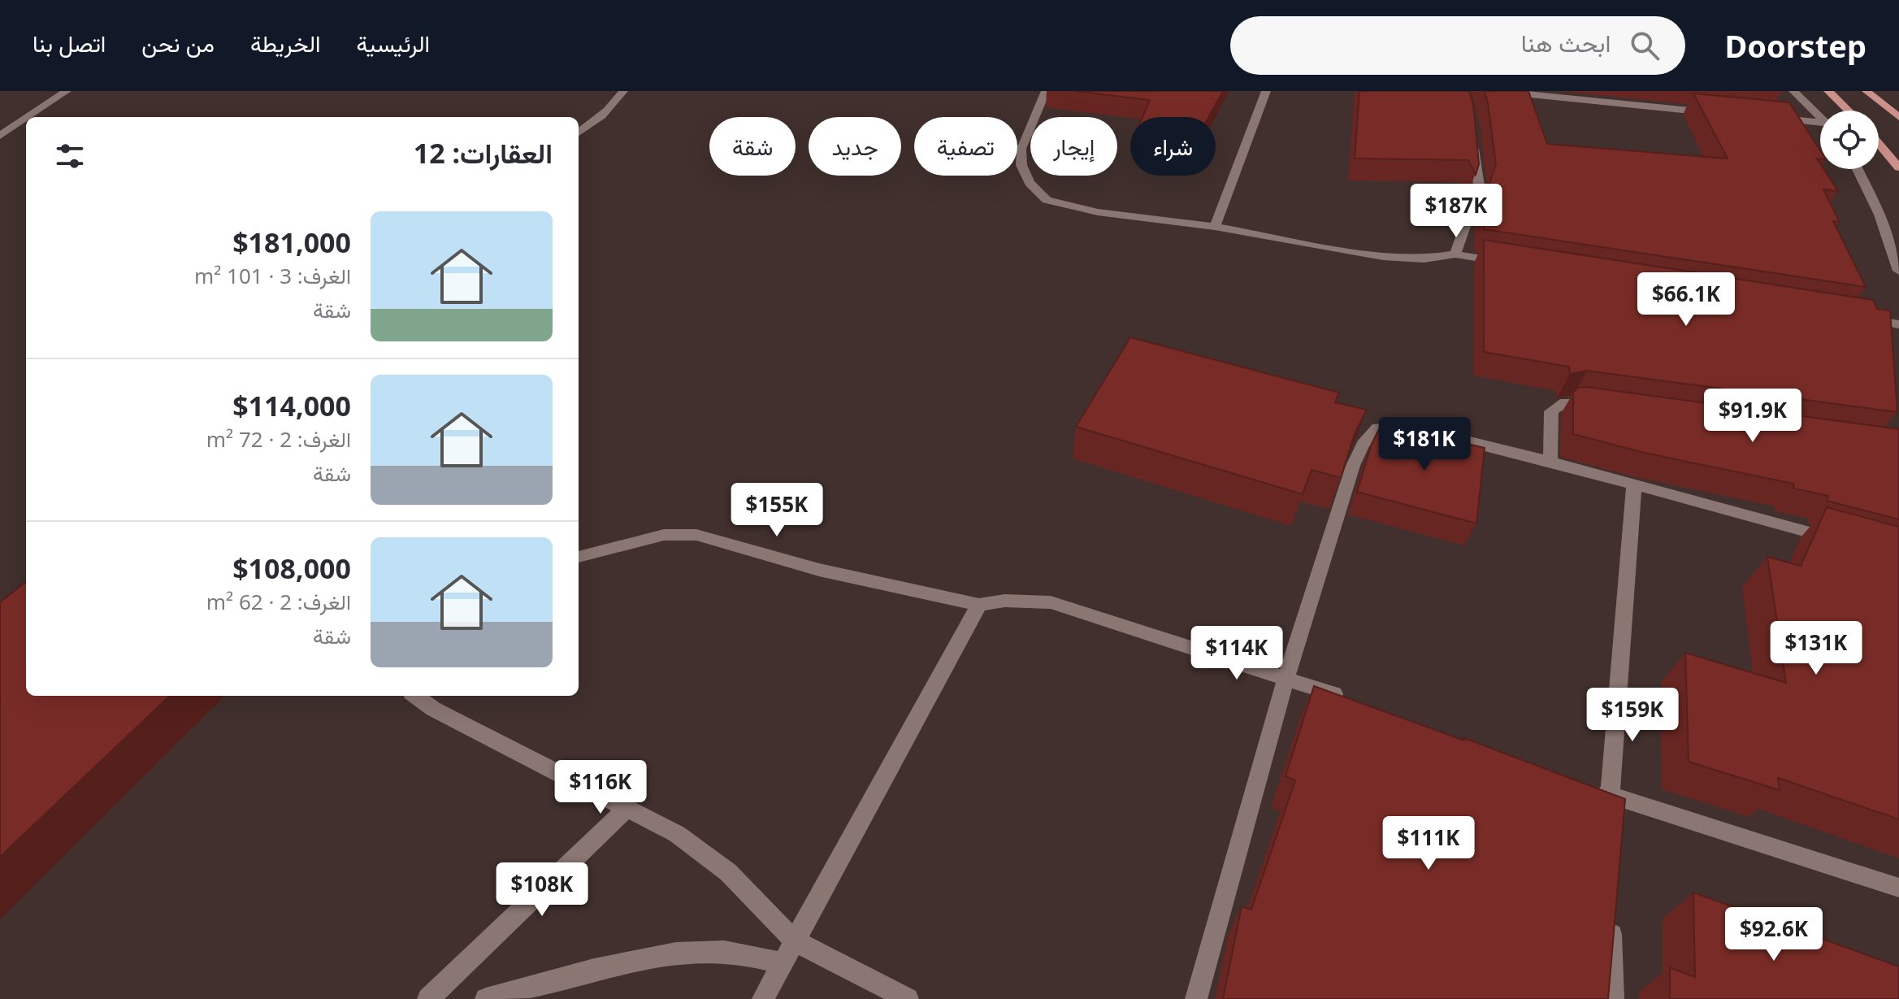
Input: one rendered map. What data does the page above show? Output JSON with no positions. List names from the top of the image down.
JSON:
{
  "page": {
    "header": "Doorstep",
    "search": "ابحث هنا",
    "nav": [
      "الرئيسية",
      "الخريطة",
      "من نحن",
      "اتصل بنا"
    ],
    "chip": [
      "شراء",
      "إيجار",
      "تصفية",
      "جديد",
      "شقة"
    ],
    "heading": "العقارات: 12",
    "price": [
      "$187K",
      "$66.1K",
      "$91.9K",
      "$181K",
      "$155K",
      "$131K",
      "$114K",
      "$159K",
      "$116K",
      "$111K",
      "$108K",
      "$92.6K"
    ],
    "list": [
      {
        "name": "$181,000",
        "note": "الغرف: 3 · 101 m² · شقة"
      },
      {
        "name": "$114,000",
        "note": "الغرف: 2 · 72 m² · شقة"
      },
      {
        "name": "$108,000",
        "note": "الغرف: 2 · 62 m² · شقة"
      }
    ]
  }
}
